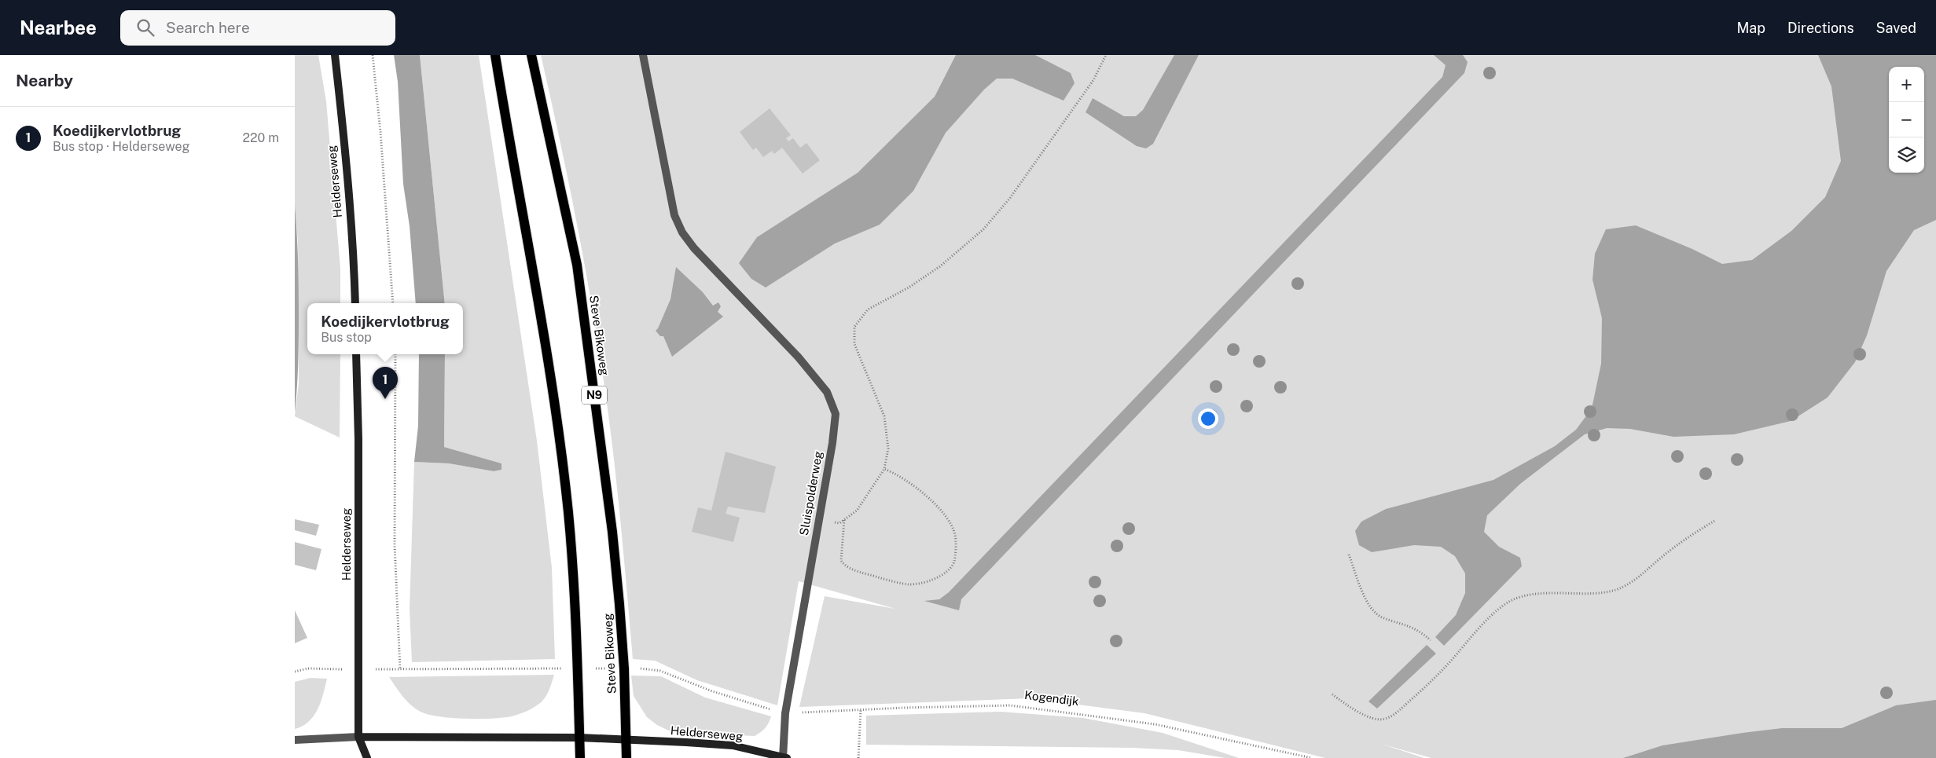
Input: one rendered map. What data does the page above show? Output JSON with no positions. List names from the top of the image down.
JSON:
{
  "streets": {
    "main road": ["Helderseweg", "Steve Bikoweg", "N9"],
    "lane": ["Sluispolderweg"],
    "path": ["Kogendijk"]
  },
  "crossings": [
    ["Helderseweg", "Steve Bikoweg"],
    ["Helderseweg", "Sluispolderweg"],
    ["Helderseweg", "Kogendijk"],
    ["Steve Bikoweg", "Kogendijk"],
    ["Sluispolderweg", "Kogendijk"]
  ],
  "page": {
    "header": "Nearbee",
    "search": "Search here",
    "nav": ["Map", "Directions", "Saved"],
    "heading": "Nearby",
    "map_buttons": ["+", "−"],
    "list": [
      {
        "mark": "1",
        "name": "Koedijkervlotbrug",
        "note": "Bus stop · Helderseweg",
        "value": "220 m"
      }
    ],
    "popup": ["Koedijkervlotbrug", "Bus stop"],
    "pins": "1"
  }
}
